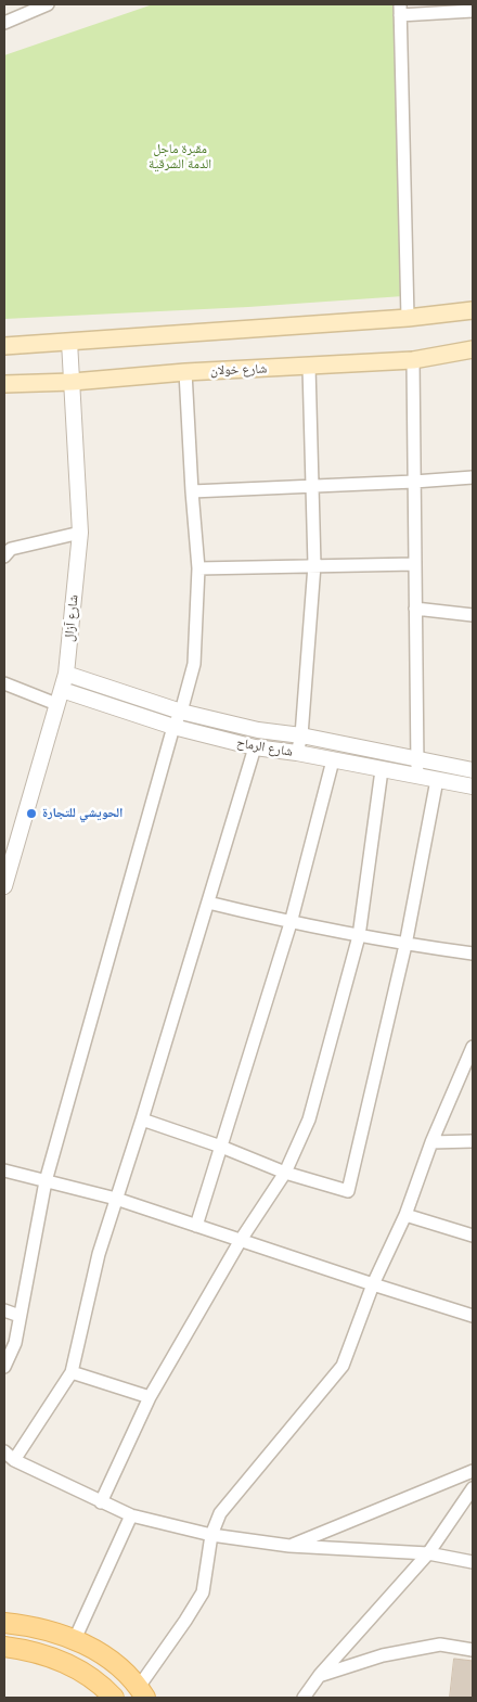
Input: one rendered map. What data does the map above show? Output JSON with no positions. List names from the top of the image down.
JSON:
{
  "streets": {
    "main road": ["شارع خولان"],
    "street": ["شارع آزال", "شارع الرماح"]
  },
  "crossings": [
    ["شارع خولان", "شارع آزال"],
    ["شارع آزال", "شارع الرماح"]
  ],
  "parks": ["مقبرة ماجل الدمة الشرقية"],
  "places": ["الحويشي للتجارة"]
}
